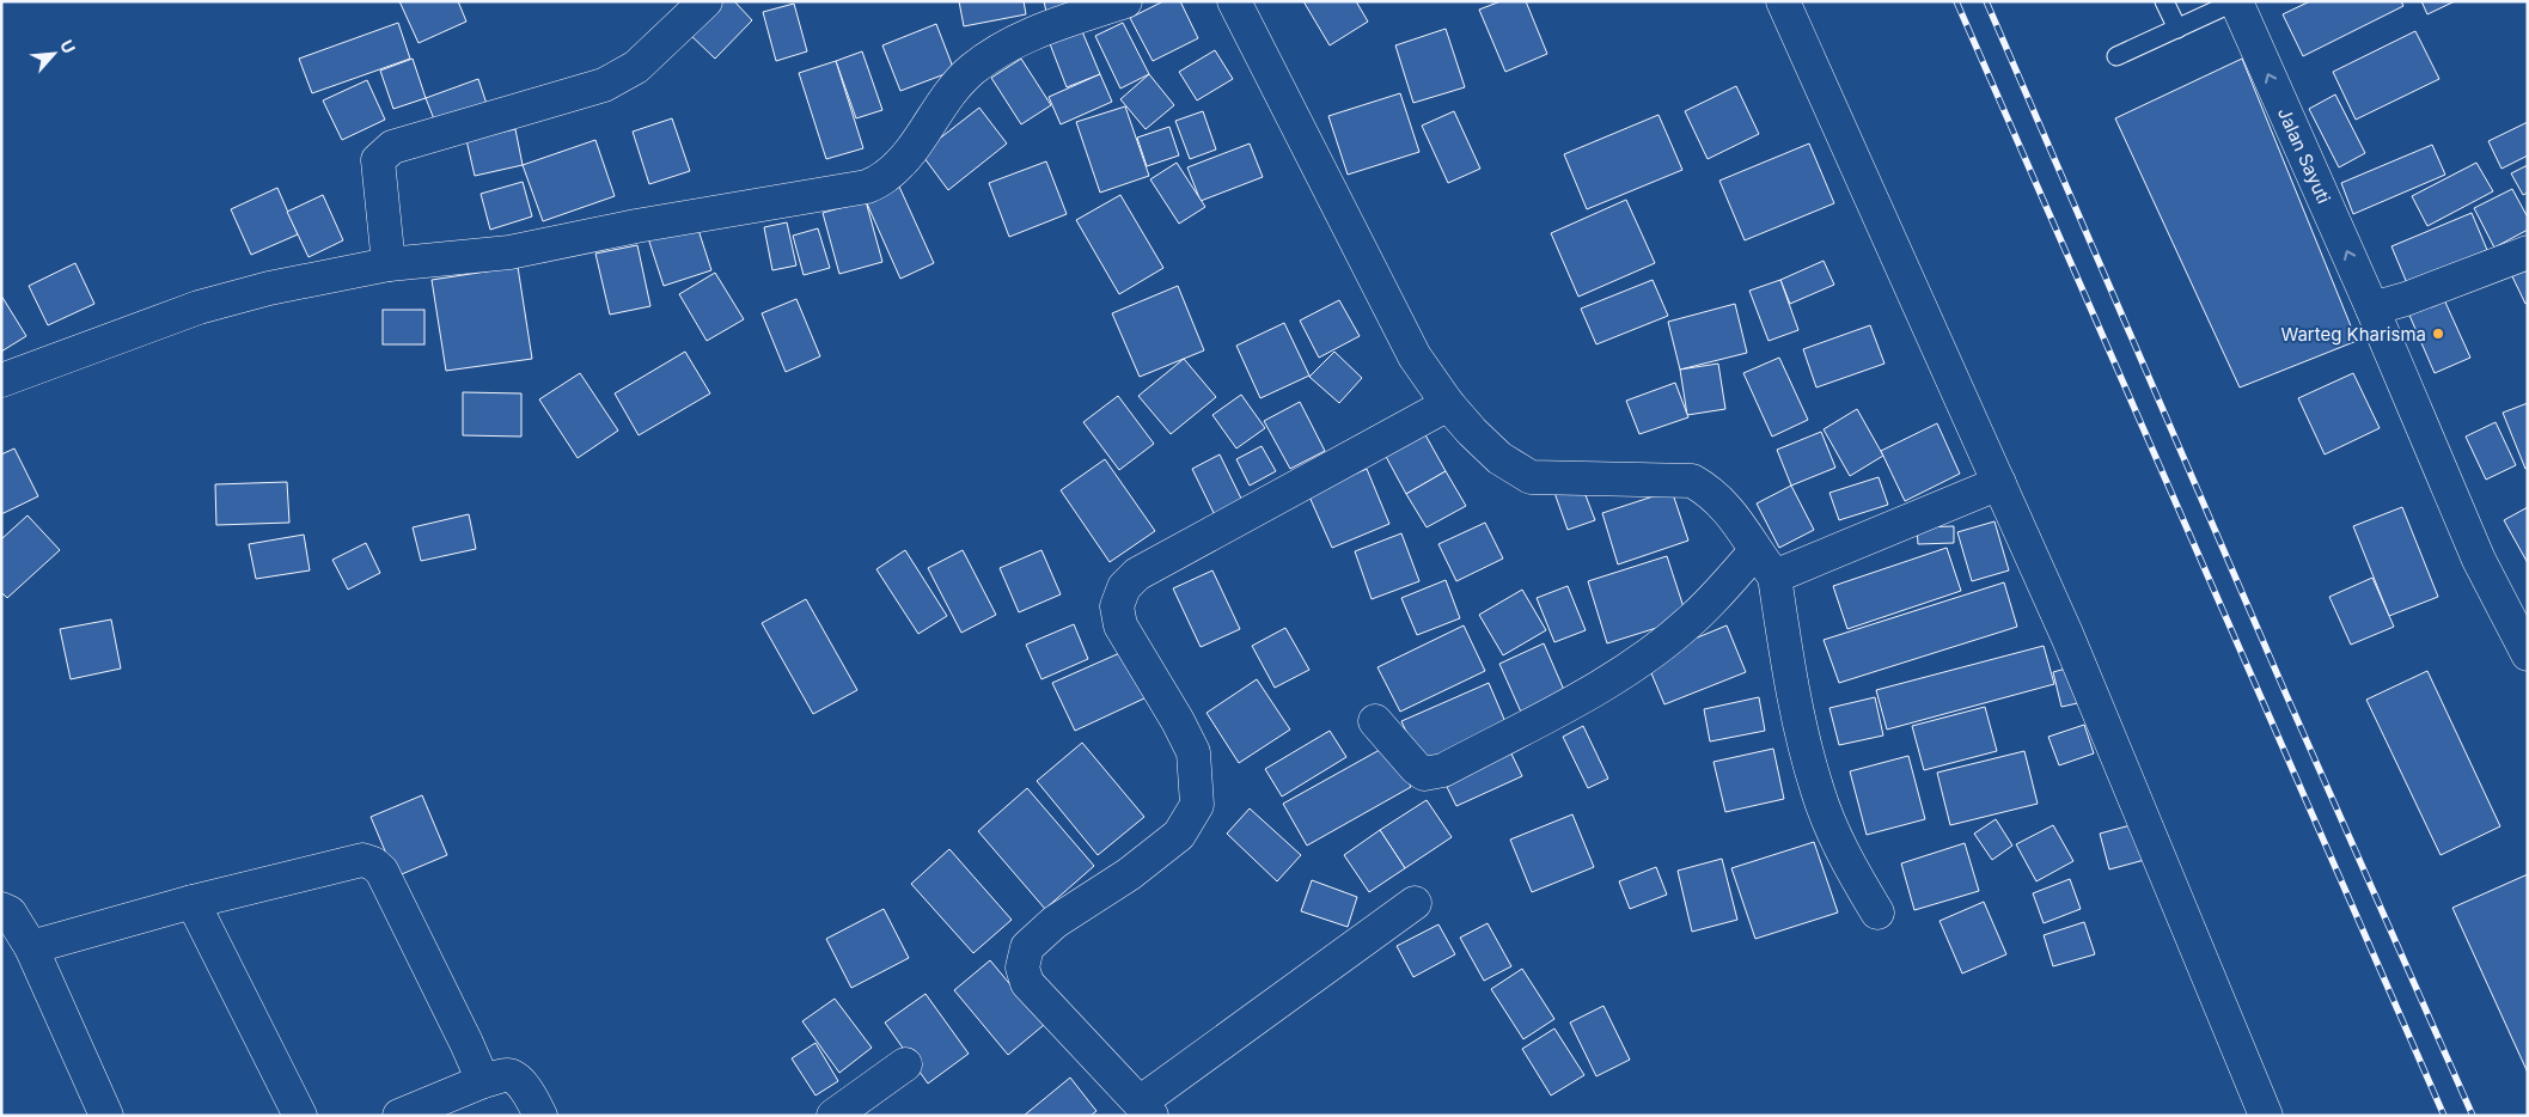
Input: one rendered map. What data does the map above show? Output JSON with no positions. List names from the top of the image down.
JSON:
{
  "streets": {
    "street": ["Jalan Sayuti"]
  },
  "one_way": ["Jalan Sayuti"],
  "places": ["Warteg Kharisma"],
  "north": "top right"
}
